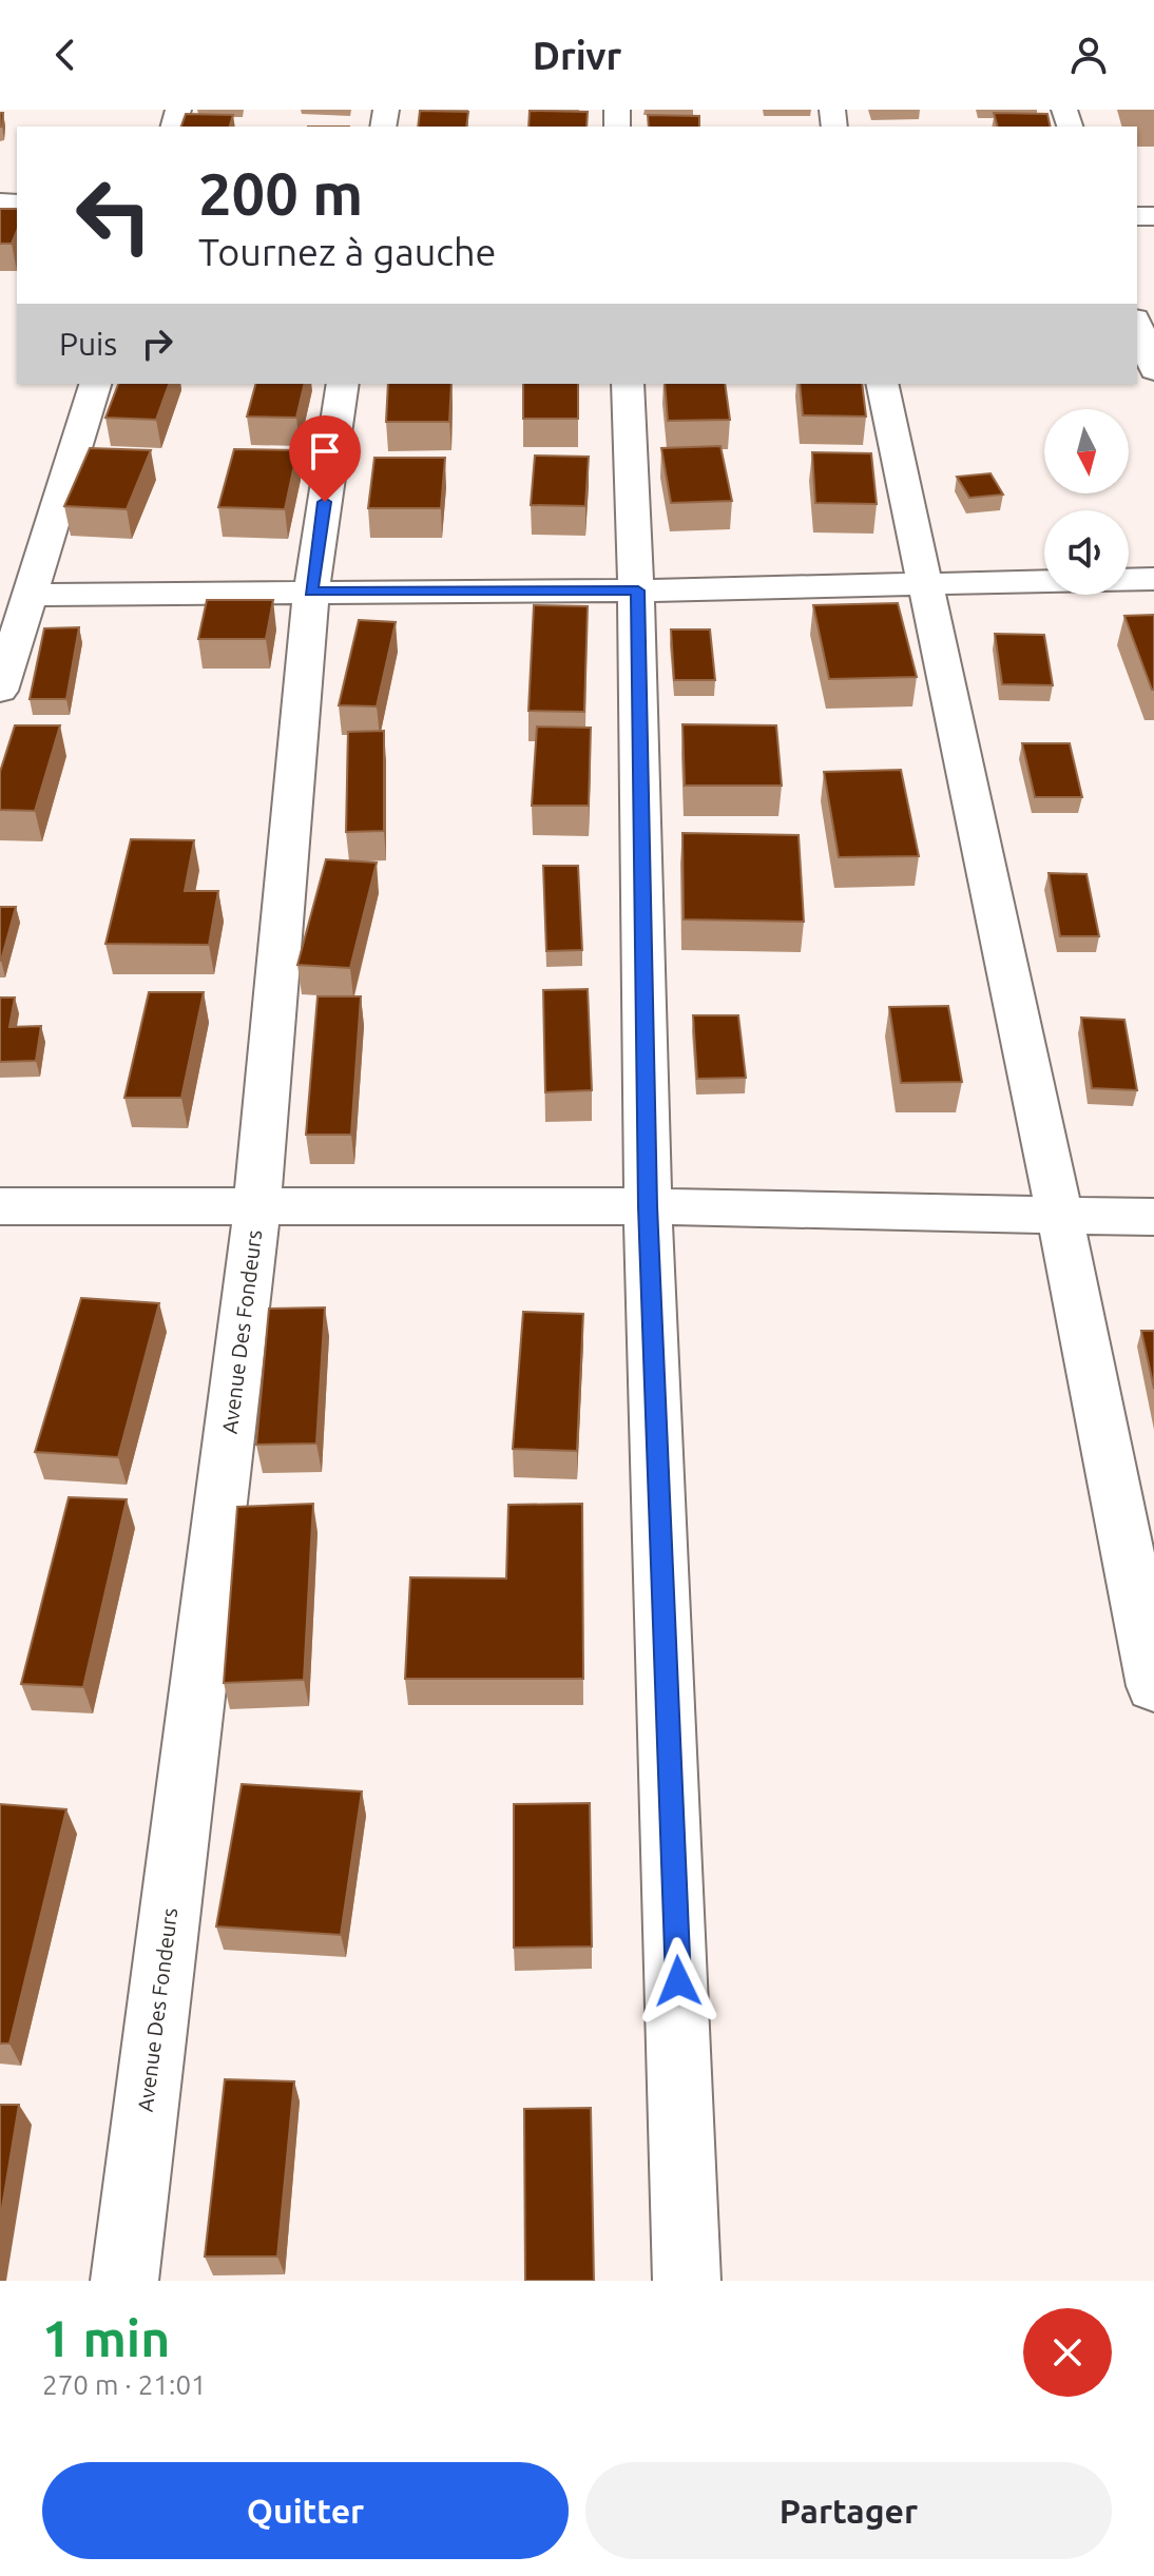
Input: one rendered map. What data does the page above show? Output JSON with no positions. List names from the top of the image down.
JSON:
{
  "streets": {
    "street": ["Avenue Des Fondeurs"]
  },
  "north": "bottom",
  "page": {
    "header": "Drivr",
    "turn": ["200 m", "Tournez à gauche"],
    "then": "Puis",
    "heading": ["1 min", "270 m · 21:01"],
    "buttons": ["Quitter", "Partager"]
  }
}
